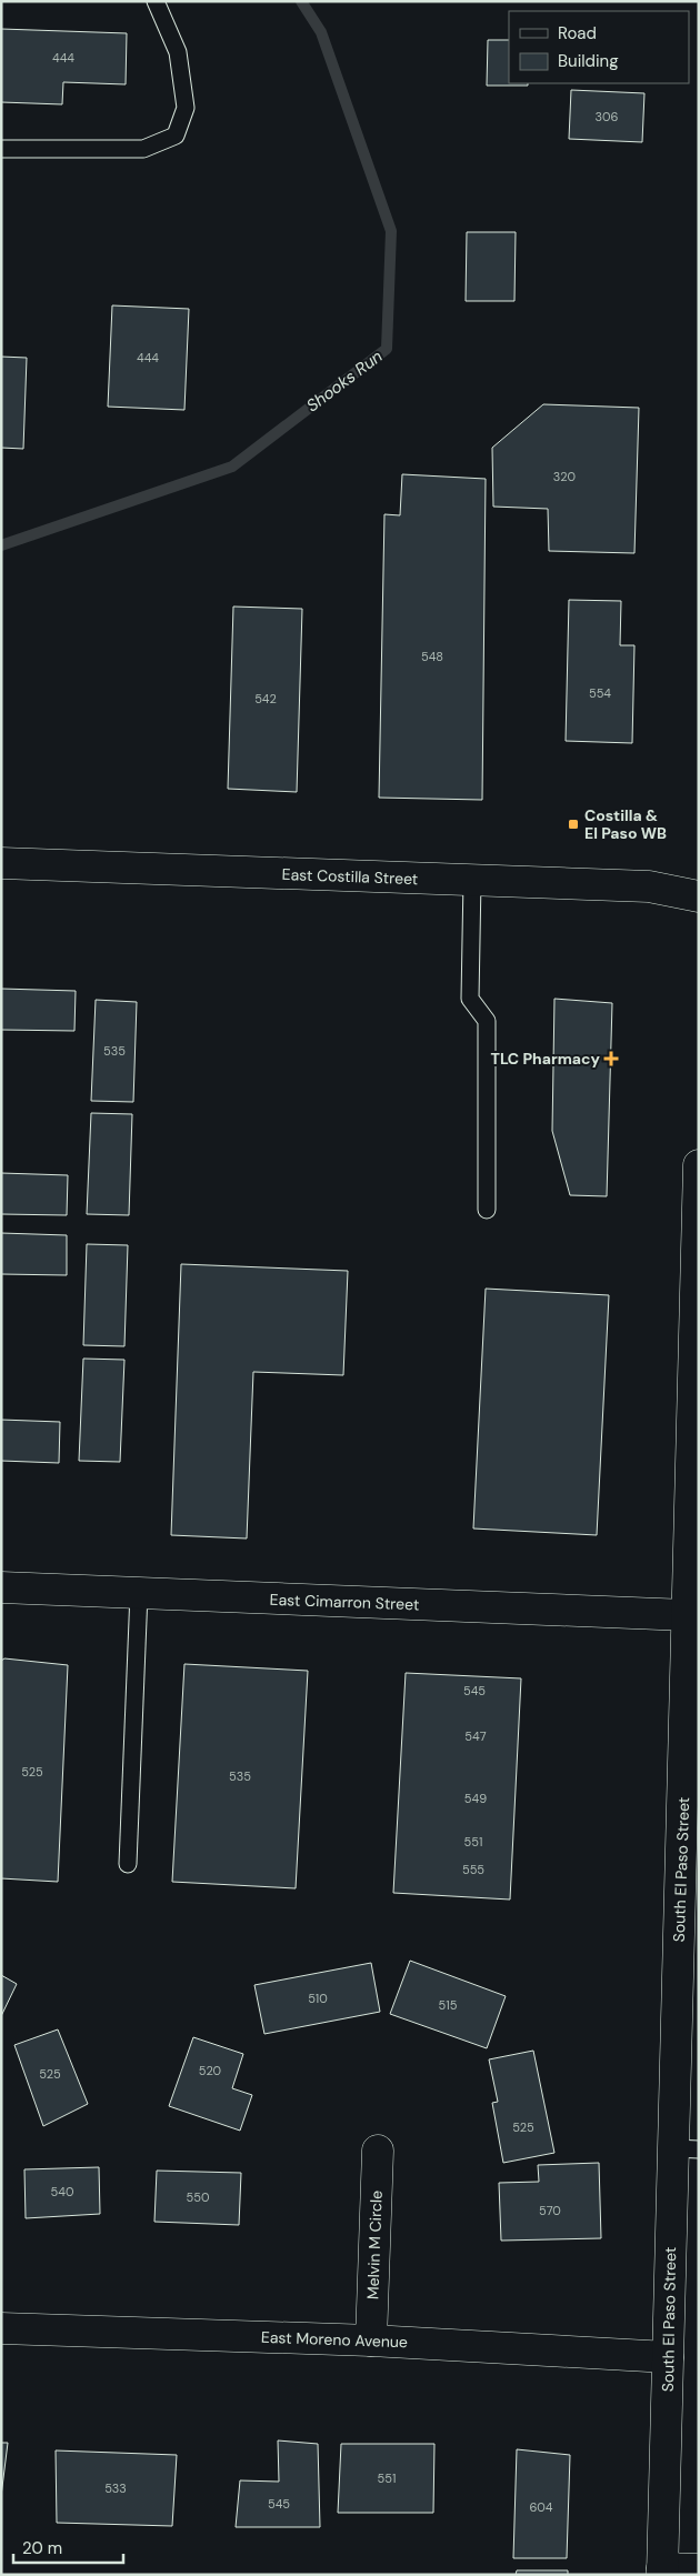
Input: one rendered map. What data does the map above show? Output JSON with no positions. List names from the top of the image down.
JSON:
{
  "streets": {
    "street": [
      "East Costilla Street",
      "East Cimarron Street",
      "South El Paso Street",
      "Melvin M Circle",
      "East Moreno Avenue"
    ]
  },
  "crossings": [
    ["East Cimarron Street", "South El Paso Street"],
    ["South El Paso Street", "East Moreno Avenue"],
    ["Melvin M Circle", "East Moreno Avenue"]
  ],
  "water": ["Shooks Run"],
  "places": {
    "transit": ["Costilla & El Paso WB"],
    "health": ["TLC Pharmacy"]
  },
  "house_numbers": [
    "444",
    "306",
    "444",
    "320",
    "548",
    "554",
    "542",
    "535",
    "545",
    "547",
    "525",
    "535",
    "549",
    "551",
    "555",
    "510",
    "515",
    "520",
    "525",
    "525",
    "540",
    "550",
    "570",
    "551",
    "533",
    "545",
    "604"
  ],
  "legend": ["Road", "Building"],
  "scale_bar": "20 m"
}
